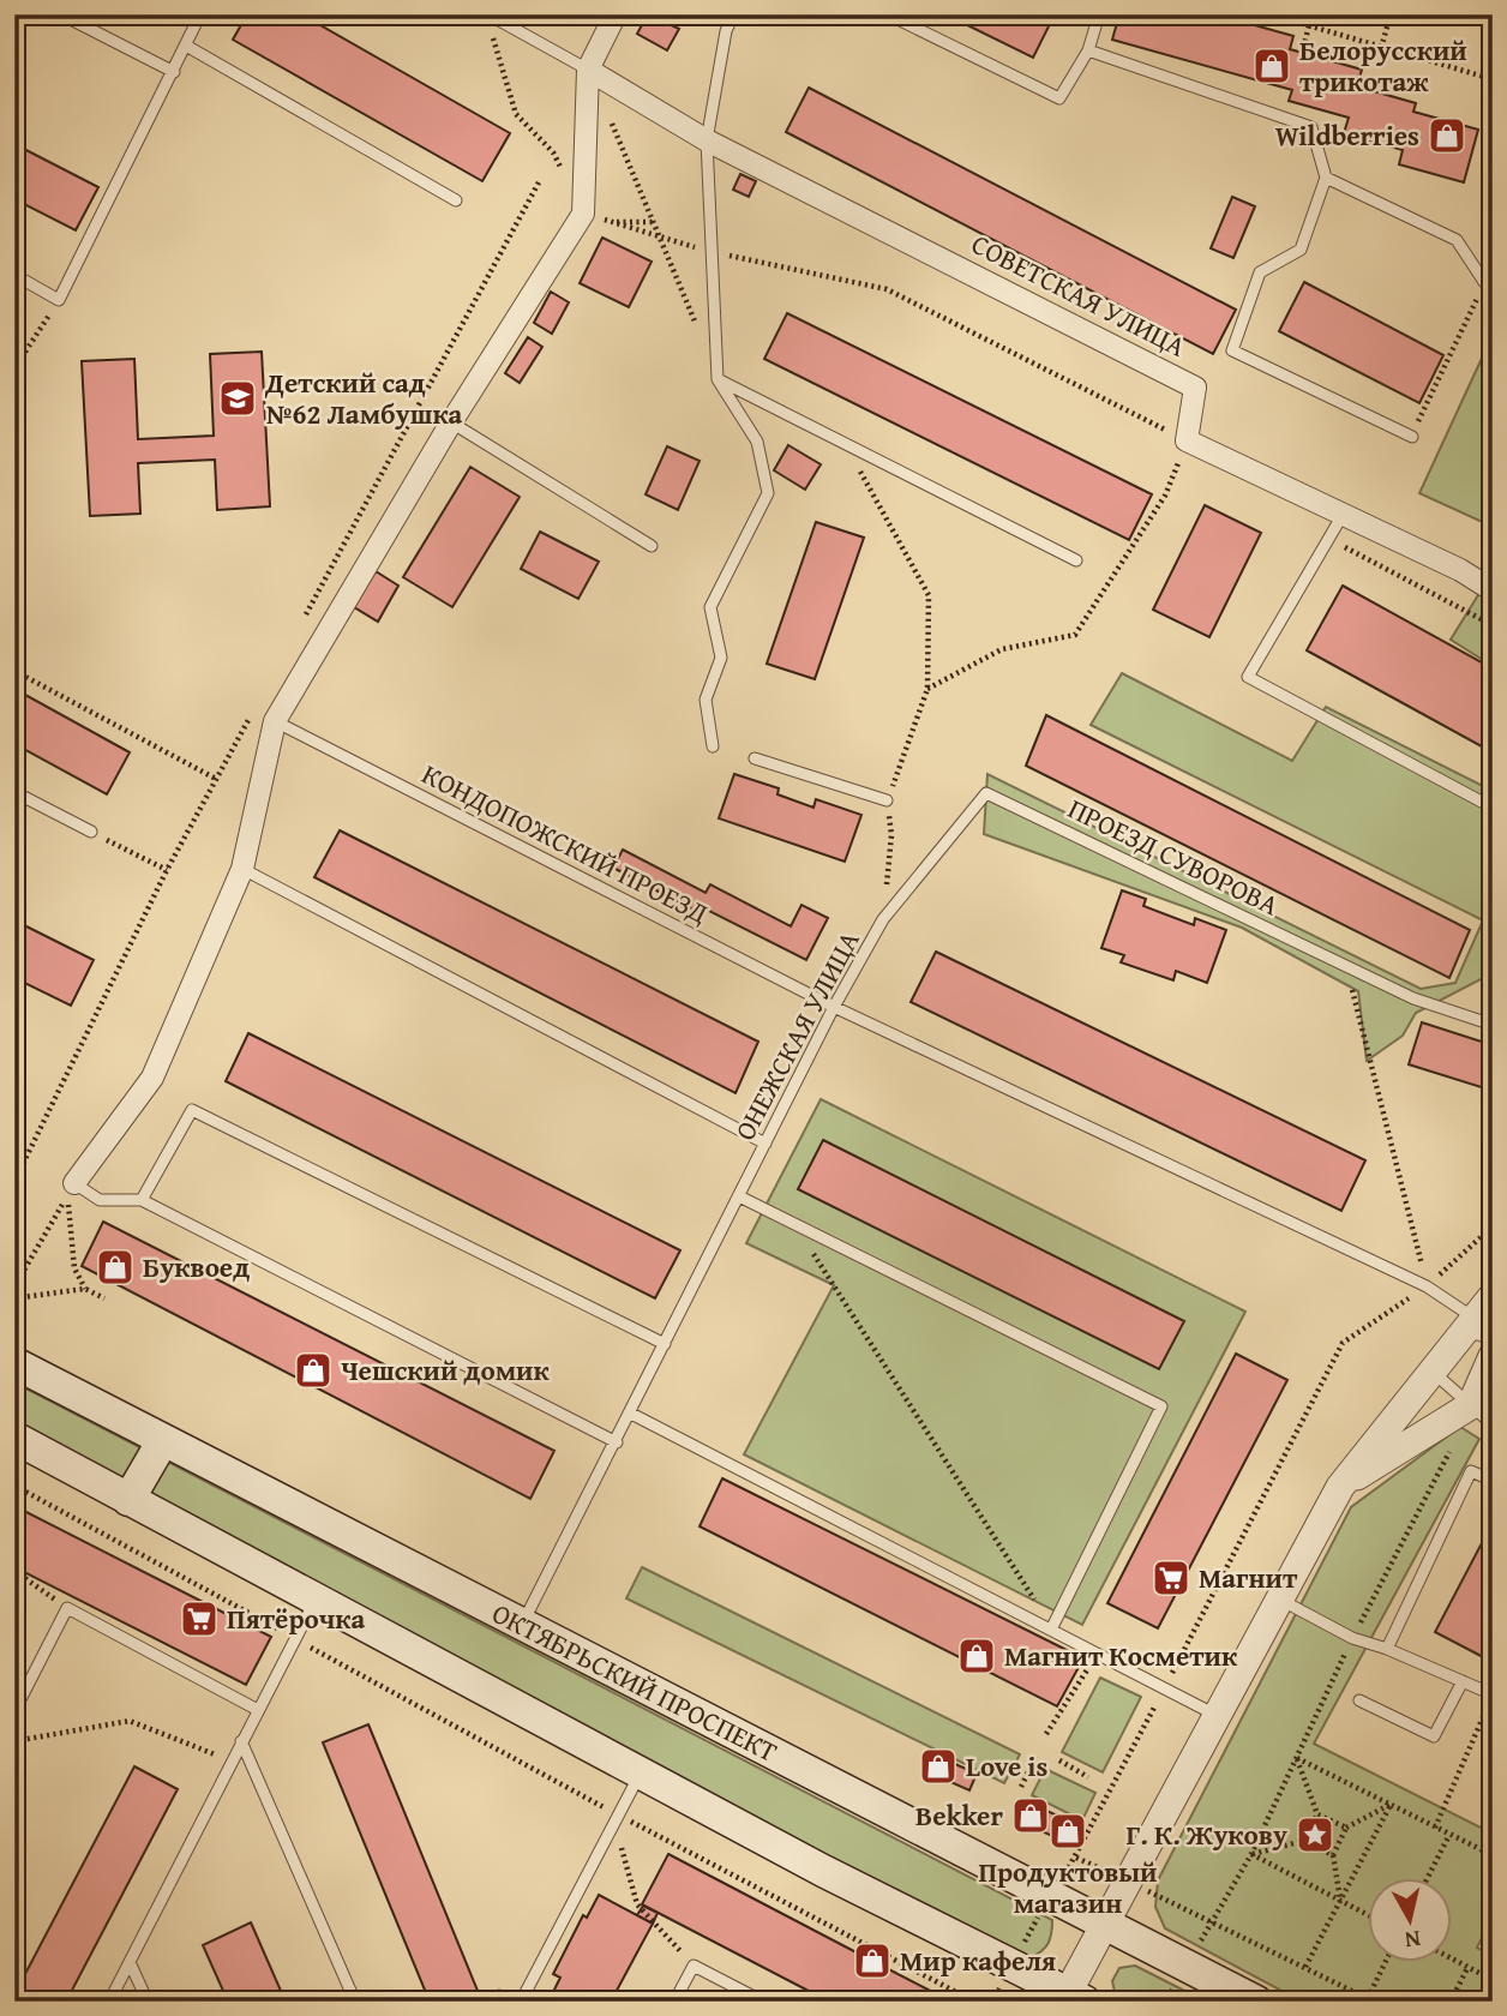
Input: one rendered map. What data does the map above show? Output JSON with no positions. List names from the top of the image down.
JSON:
{
  "streets": {
    "main road": ["ОКТЯБРЬСКИЙ ПРОСПЕКТ"],
    "street": ["СОВЕТСКАЯ УЛИЦА"],
    "lane": ["КОНДОПОЖСКИЙ ПРОЕЗД", "ПРОЕЗД СУВОРОВА", "ОНЕЖСКАЯ УЛИЦА"]
  },
  "crossings": [
    ["КОНДОПОЖСКИЙ ПРОЕЗД", "ОНЕЖСКАЯ УЛИЦА"],
    ["ПРОЕЗД СУВОРОВА", "ОНЕЖСКАЯ УЛИЦА"],
    ["ОНЕЖСКАЯ УЛИЦА", "ОКТЯБРЬСКИЙ ПРОСПЕКТ"]
  ],
  "places": {
    "shop": [
      "Белорусский трикотаж",
      "Wildberries",
      "Буквоед",
      "Чешский домик",
      "Магнит Косметик",
      "Love is",
      "Bekker",
      "Продуктовый магазин",
      "Мир кафеля"
    ],
    "school or university": ["Детский сад №62 Ламбушка"],
    "supermarket": ["Магнит", "Пятёрочка"],
    "place": ["Г. К. Жукову"]
  },
  "north": "bottom"
}
